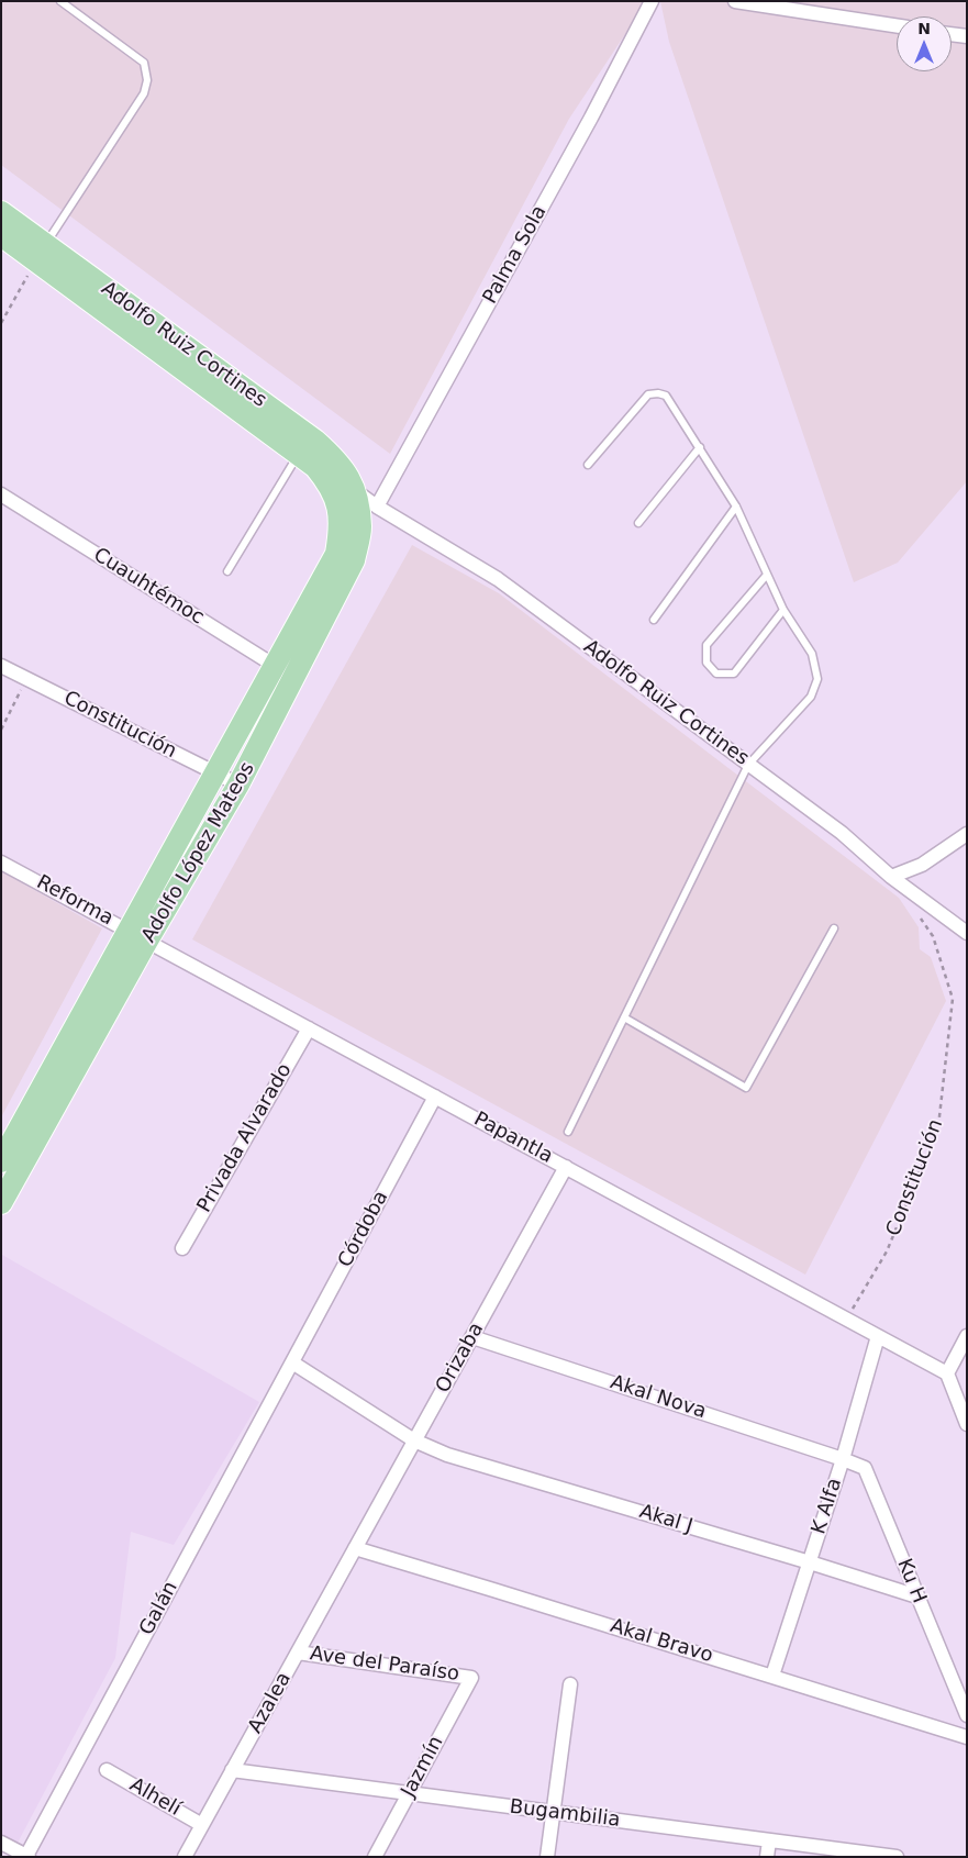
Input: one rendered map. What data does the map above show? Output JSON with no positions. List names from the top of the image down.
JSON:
{
  "streets": {
    "main road": ["Adolfo Ruiz Cortines", "Adolfo López Mateos"],
    "street": [
      "Palma Sola",
      "Cuauhtémoc",
      "Constitución",
      "Reforma",
      "Privada Alvarado",
      "Papantla",
      "Córdoba",
      "Orizaba",
      "Akal Nova",
      "K Alfa",
      "Akal J",
      "Ku H",
      "Galán",
      "Akal Bravo",
      "Ave del Paraíso",
      "Azalea",
      "Jazmín",
      "Alhelí",
      "Bugambilia"
    ]
  },
  "crossings": [
    ["Palma Sola", "Adolfo Ruiz Cortines"],
    ["Adolfo Ruiz Cortines", "Adolfo López Mateos"],
    ["Cuauhtémoc", "Adolfo López Mateos"],
    ["Constitución", "Adolfo López Mateos"],
    ["Constitución", "Papantla"],
    ["Adolfo López Mateos", "Reforma"],
    ["Adolfo López Mateos", "Papantla"],
    ["Reforma", "Papantla"],
    ["Privada Alvarado", "Papantla"],
    ["Papantla", "Córdoba"],
    ["Papantla", "Orizaba"],
    ["Papantla", "K Alfa"],
    ["Córdoba", "Akal J"],
    ["Córdoba", "Galán"],
    ["Orizaba", "Akal Nova"],
    ["Orizaba", "Akal J"],
    ["Orizaba", "Akal Bravo"],
    ["Orizaba", "Azalea"],
    ["Akal Nova", "K Alfa"],
    ["Akal Nova", "Ku H"],
    ["K Alfa", "Akal J"],
    ["K Alfa", "Ku H"],
    ["K Alfa", "Akal Bravo"],
    ["Akal J", "Ku H"],
    ["Akal J", "Galán"],
    ["Akal Bravo", "Azalea"],
    ["Ave del Paraíso", "Azalea"],
    ["Ave del Paraíso", "Jazmín"],
    ["Azalea", "Alhelí"],
    ["Azalea", "Bugambilia"],
    ["Jazmín", "Bugambilia"]
  ],
  "north": "top"
}
